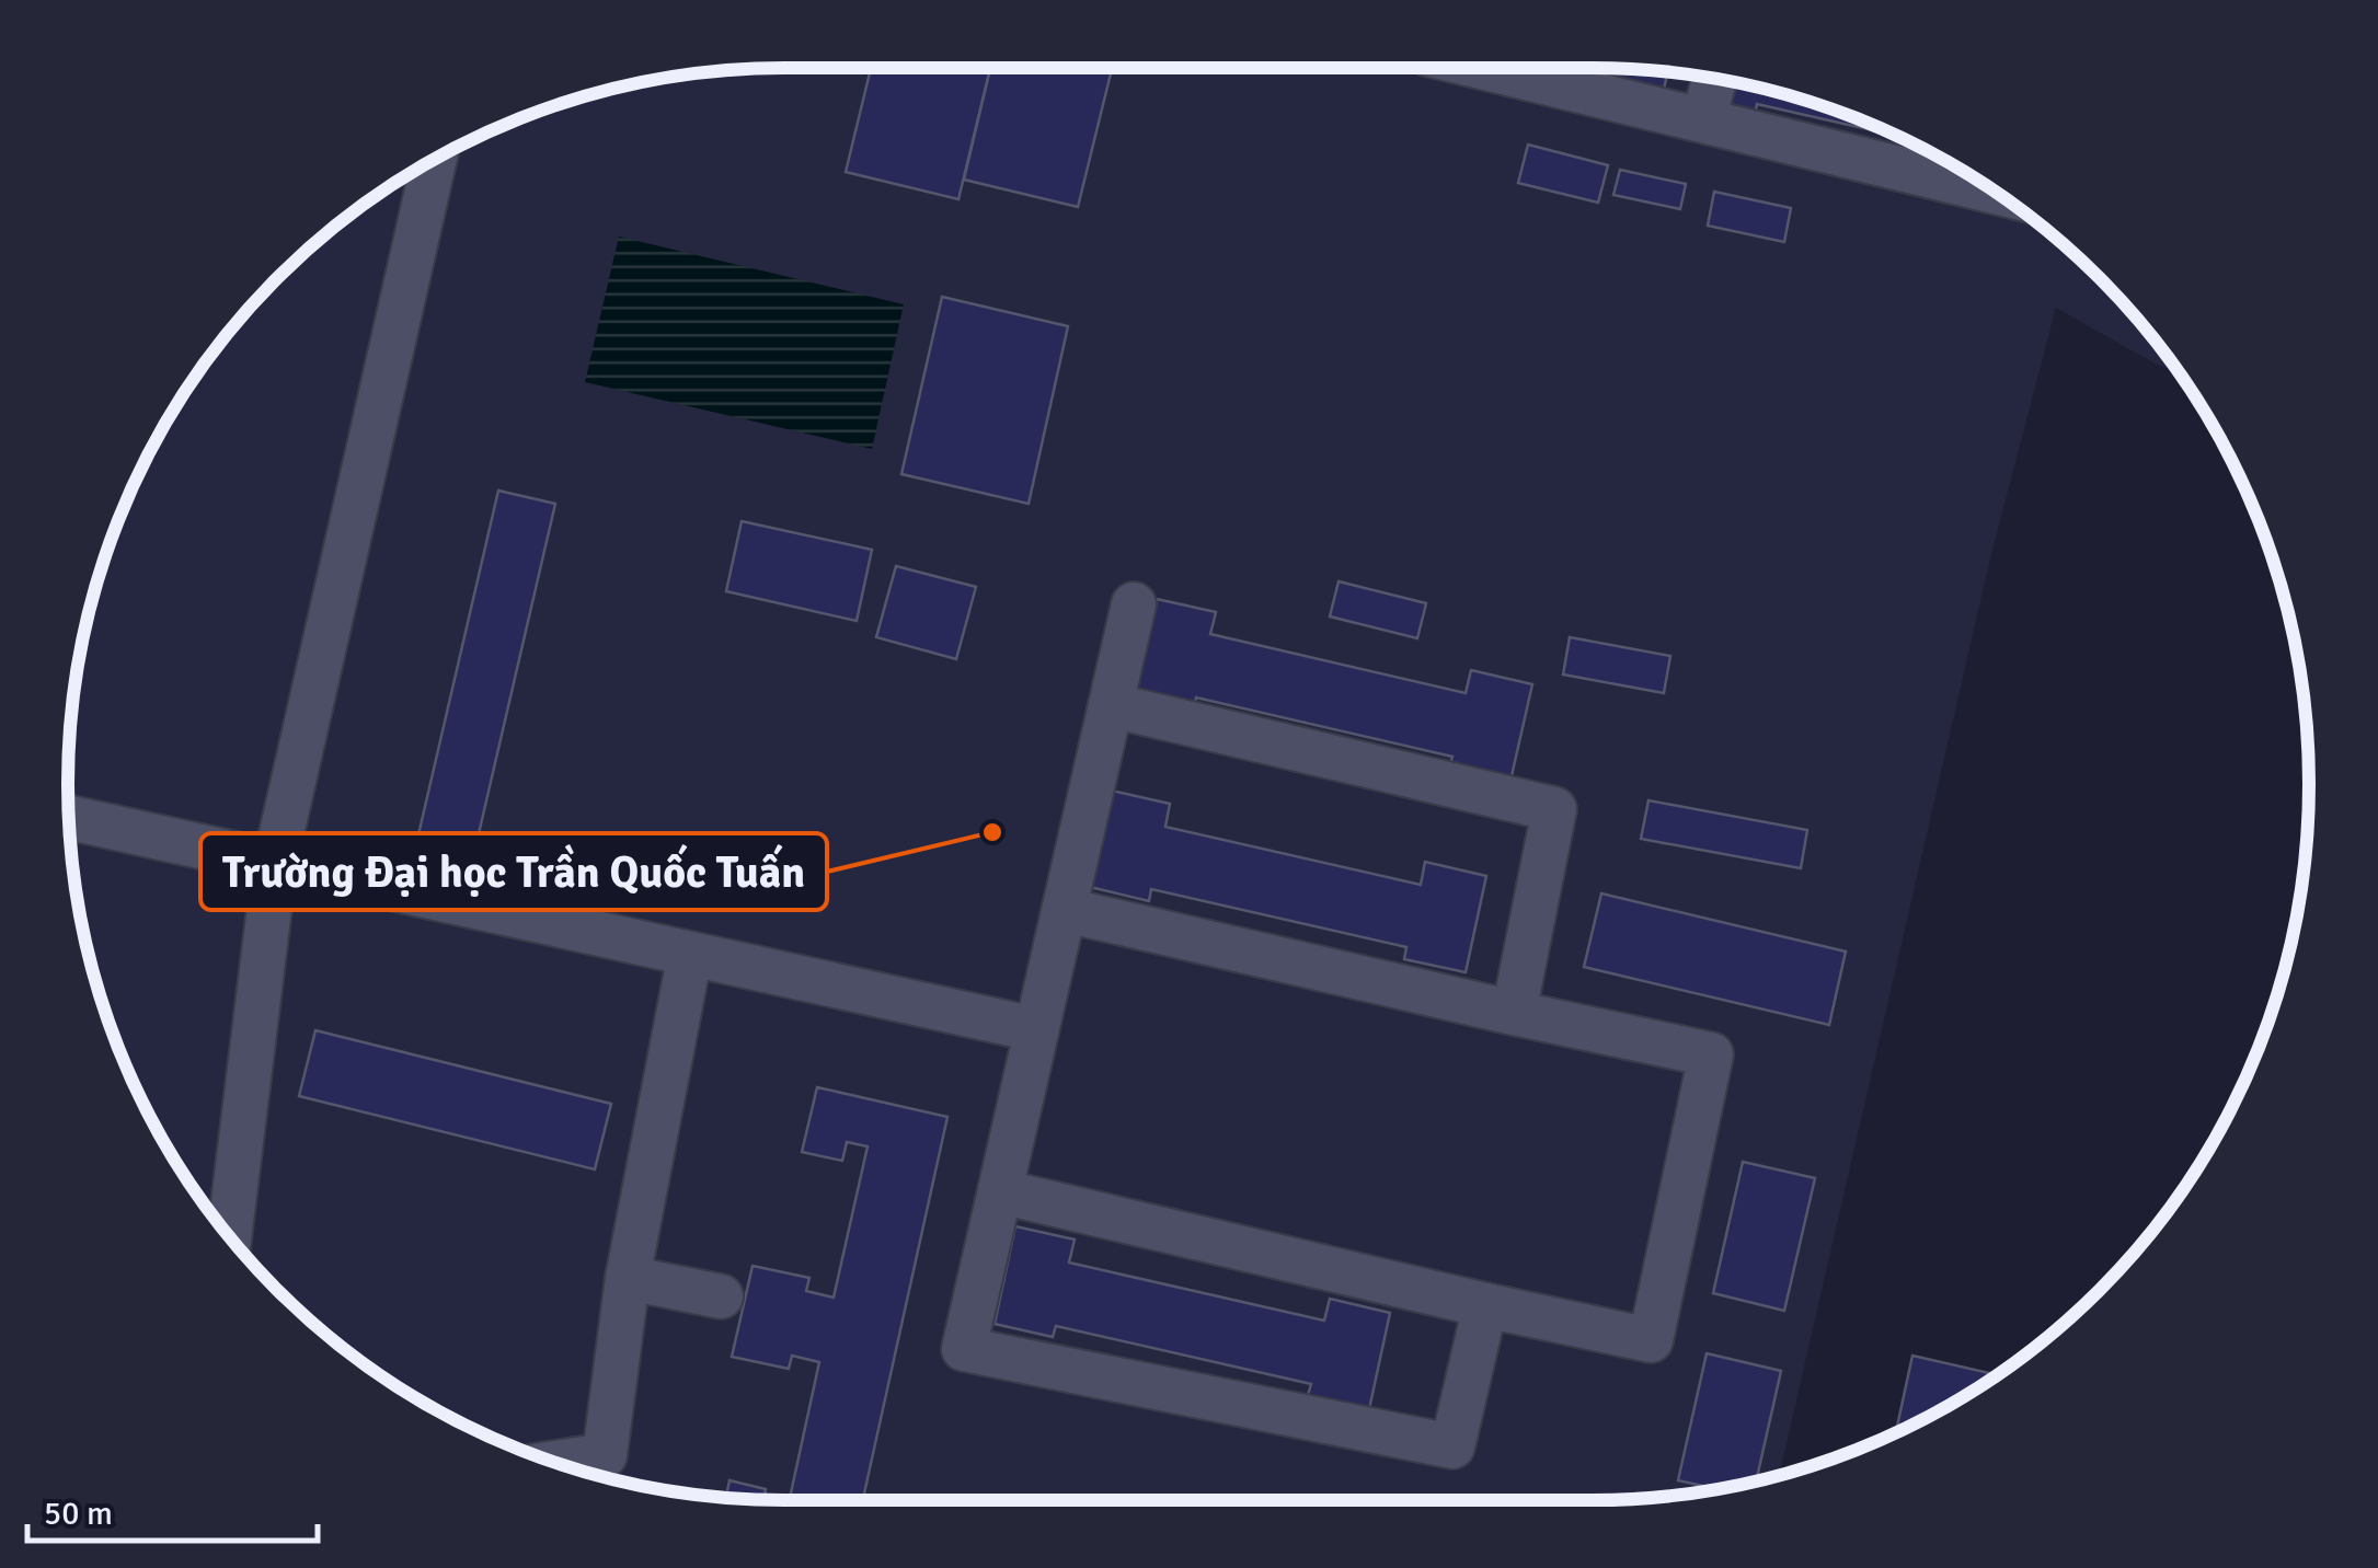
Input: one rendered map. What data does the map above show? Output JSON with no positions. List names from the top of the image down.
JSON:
{
  "places": ["Trường Đại học Trần Quốc Tuấn"],
  "scale_bar": "50 m"
}
